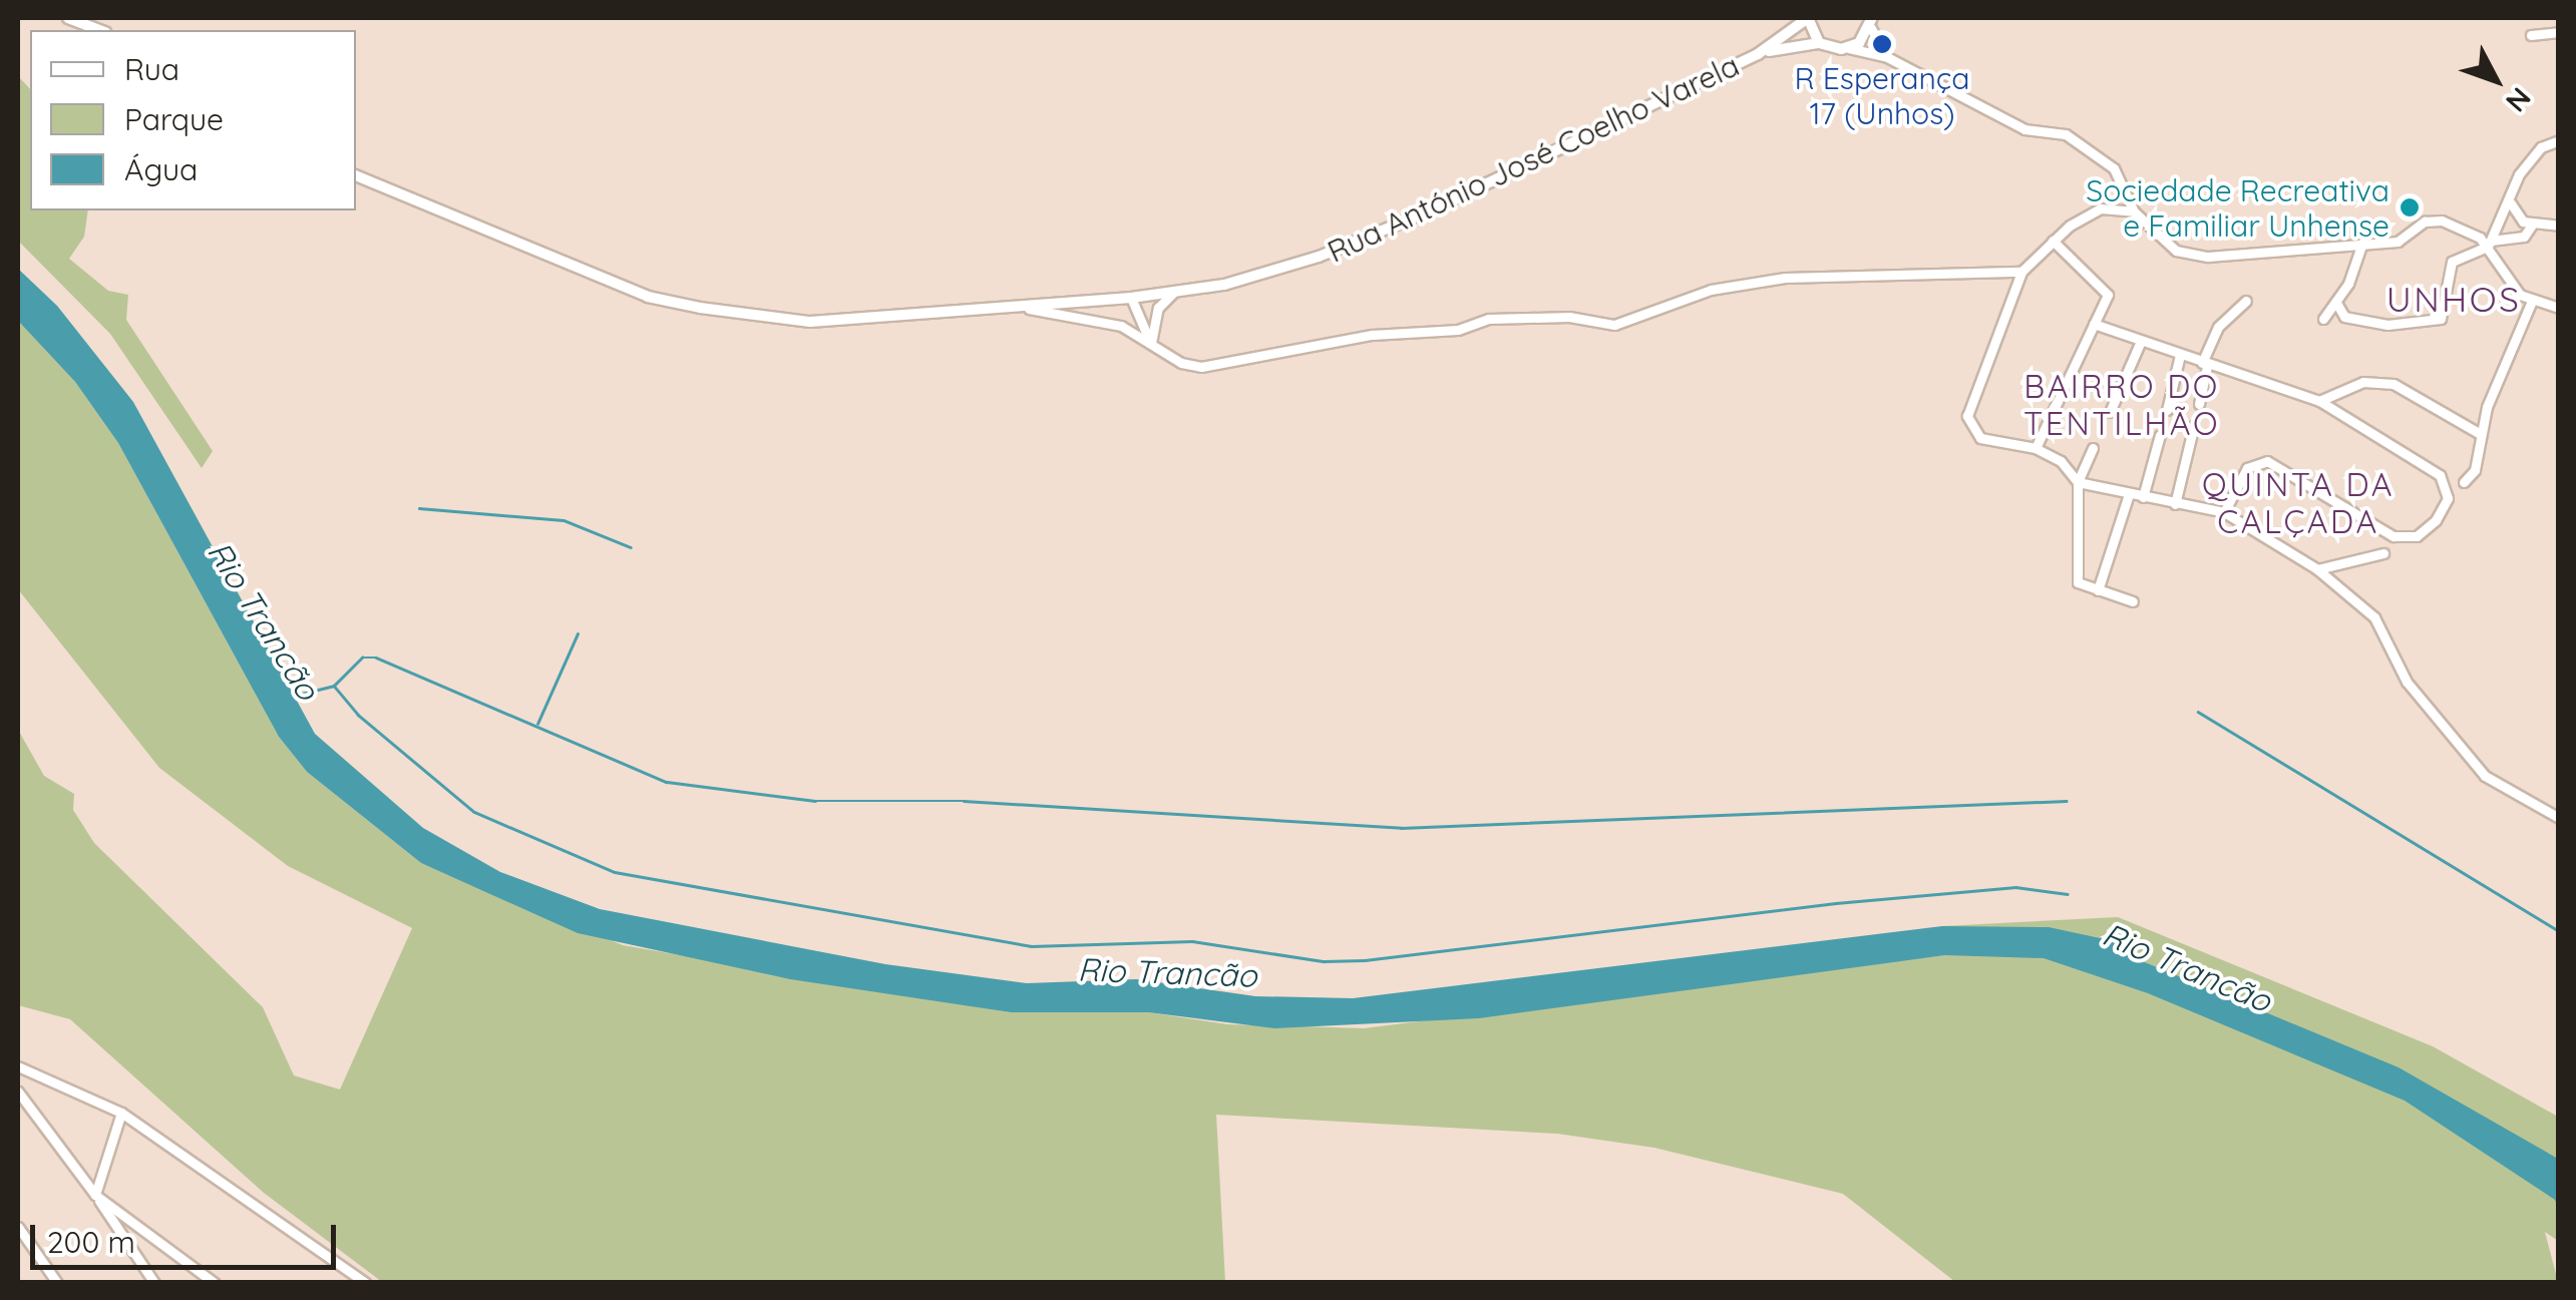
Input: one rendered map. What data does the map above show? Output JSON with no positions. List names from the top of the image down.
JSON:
{
  "streets": {
    "street": ["Rua António José Coelho Varela"]
  },
  "districts": ["UNHOS", "BAIRRO DO TENTILHÃO", "QUINTA DA CALÇADA"],
  "water": ["Rio Trancão"],
  "places": ["R Esperança 17 (Unhos)", "Sociedade Recreativa e Familiar Unhense"],
  "legend": ["Rua", "Parque", "Água"],
  "scale_bar": "200 m",
  "north": "bottom right"
}
